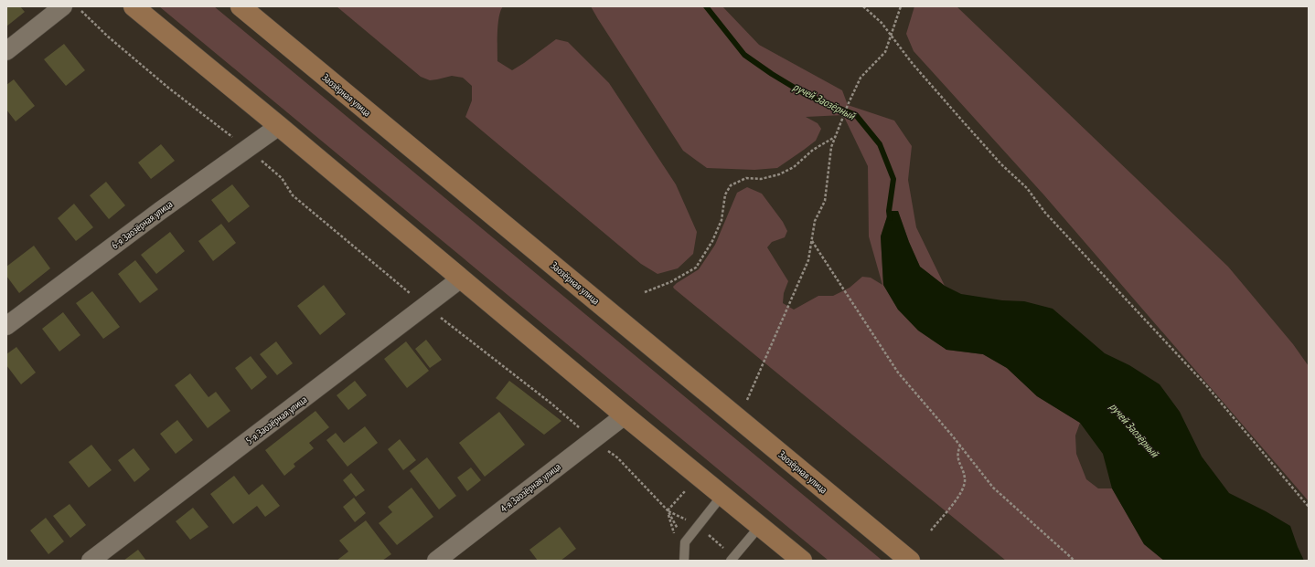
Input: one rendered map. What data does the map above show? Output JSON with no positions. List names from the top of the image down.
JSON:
{
  "streets": {
    "main road": ["Заозёрная улица"],
    "street": ["6-я Заозёрная улица", "5-я Заозёрная улица", "4-я Заозёрная улица"]
  },
  "water": ["ручей Заозёрный"]
}
